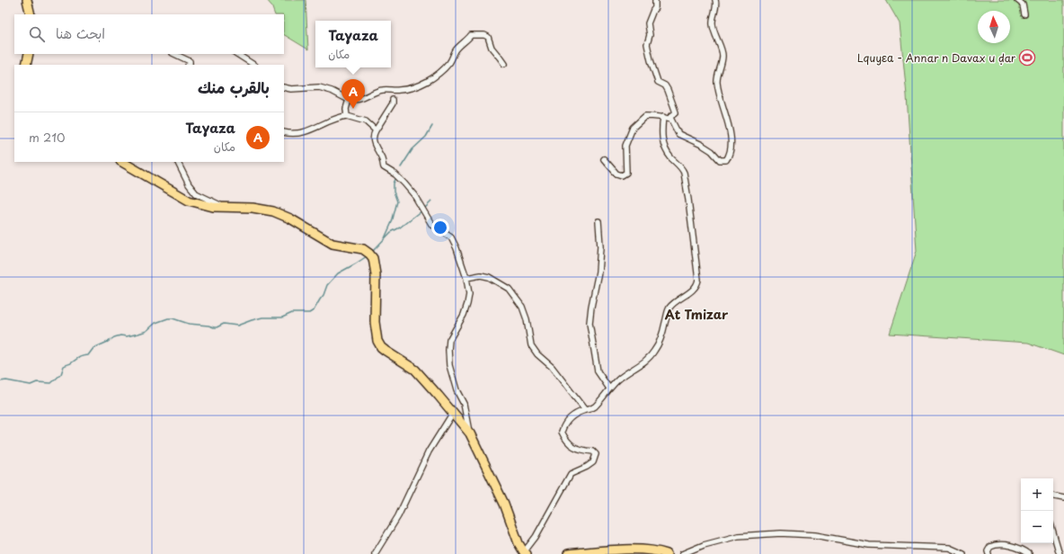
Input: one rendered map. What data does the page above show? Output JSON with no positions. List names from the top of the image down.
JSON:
{
  "districts": ["At Tmizar"],
  "places": {
    "sports": ["Lquyɛa - Annar n Davax u ḍar"]
  },
  "north": "top",
  "page": {
    "search": "ابحث هنا",
    "popup": ["Taɣaza", "مكان"],
    "heading": "بالقرب منك",
    "pins": "A",
    "list": [
      {
        "mark": "A",
        "name": "Taɣaza",
        "note": "مكان",
        "value": "210 m"
      }
    ],
    "map_buttons": ["+", "−"]
  }
}
